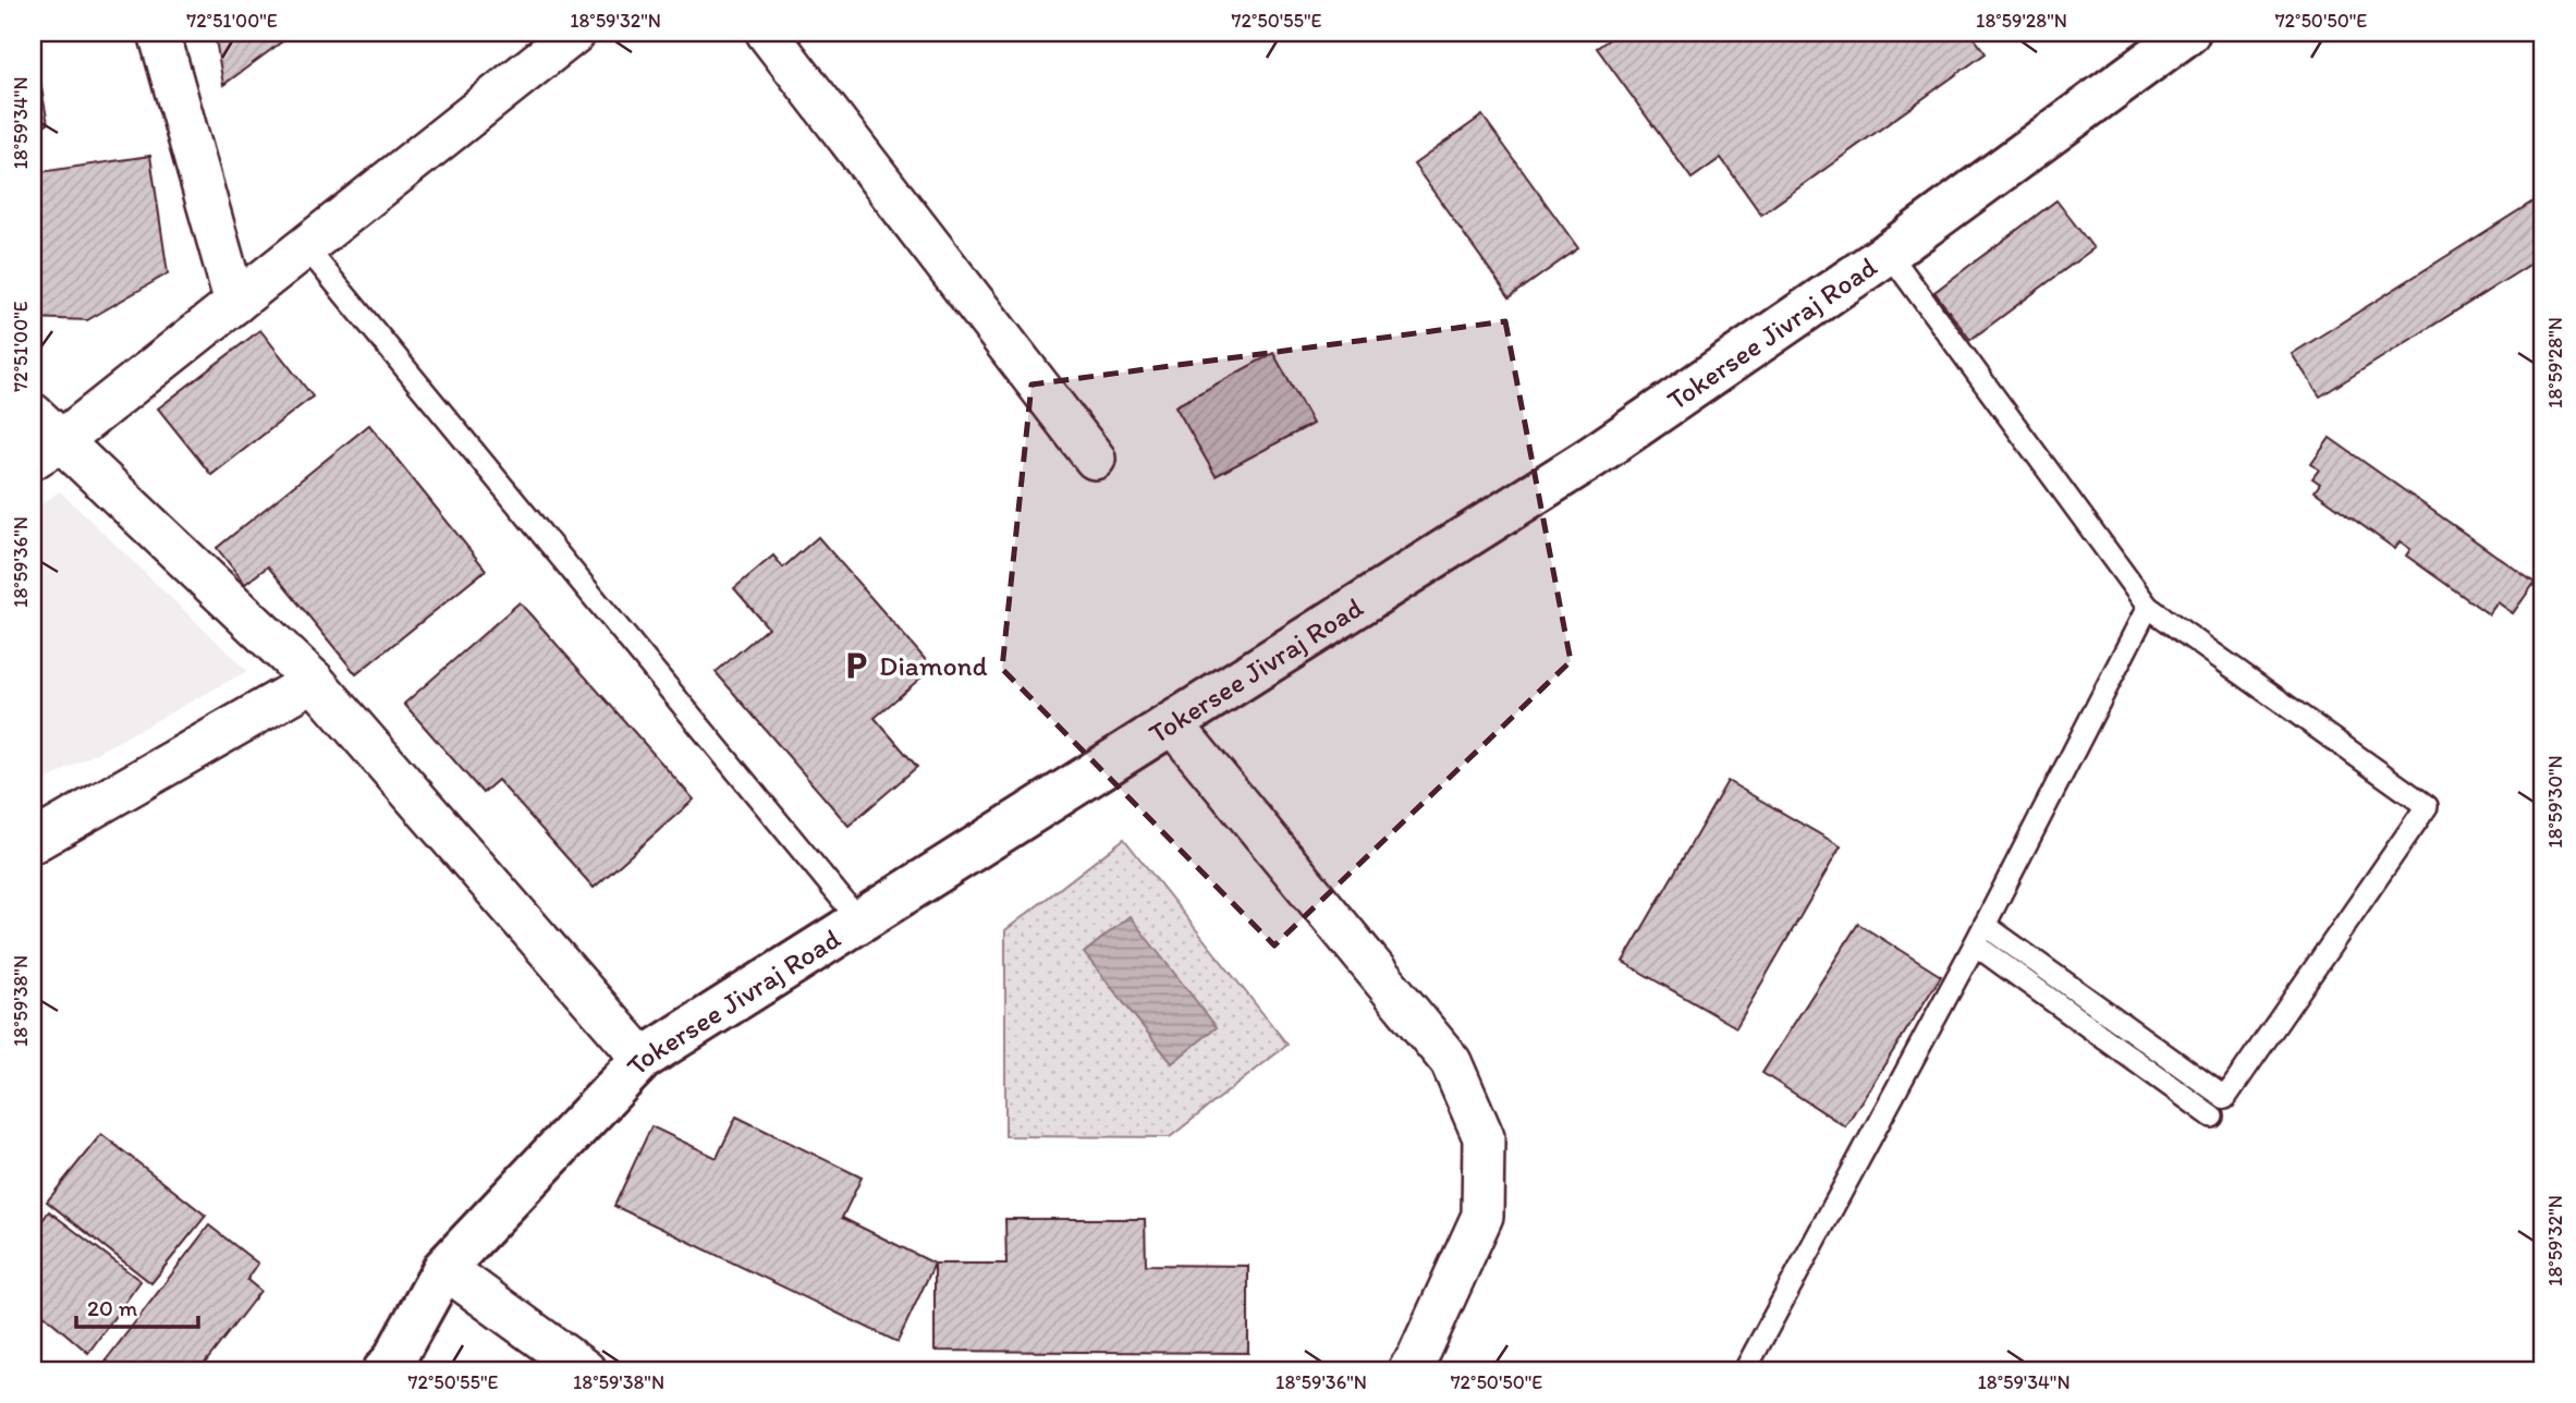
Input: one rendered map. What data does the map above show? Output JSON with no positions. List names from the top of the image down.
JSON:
{
  "streets": {
    "street": ["Tokersee Jivraj Road"]
  },
  "places": {
    "parking": ["Diamond"]
  },
  "scale_bar": "20 m",
  "coordinates": [
    "72°51'00\"E",
    "18°59'32\"N",
    "72°50'55\"E",
    "18°59'28\"N",
    "72°50'50\"E",
    "18°59'34\"N",
    "18°59'36\"N",
    "18°59'30\"N",
    "18°59'38\"N"
  ]
}
